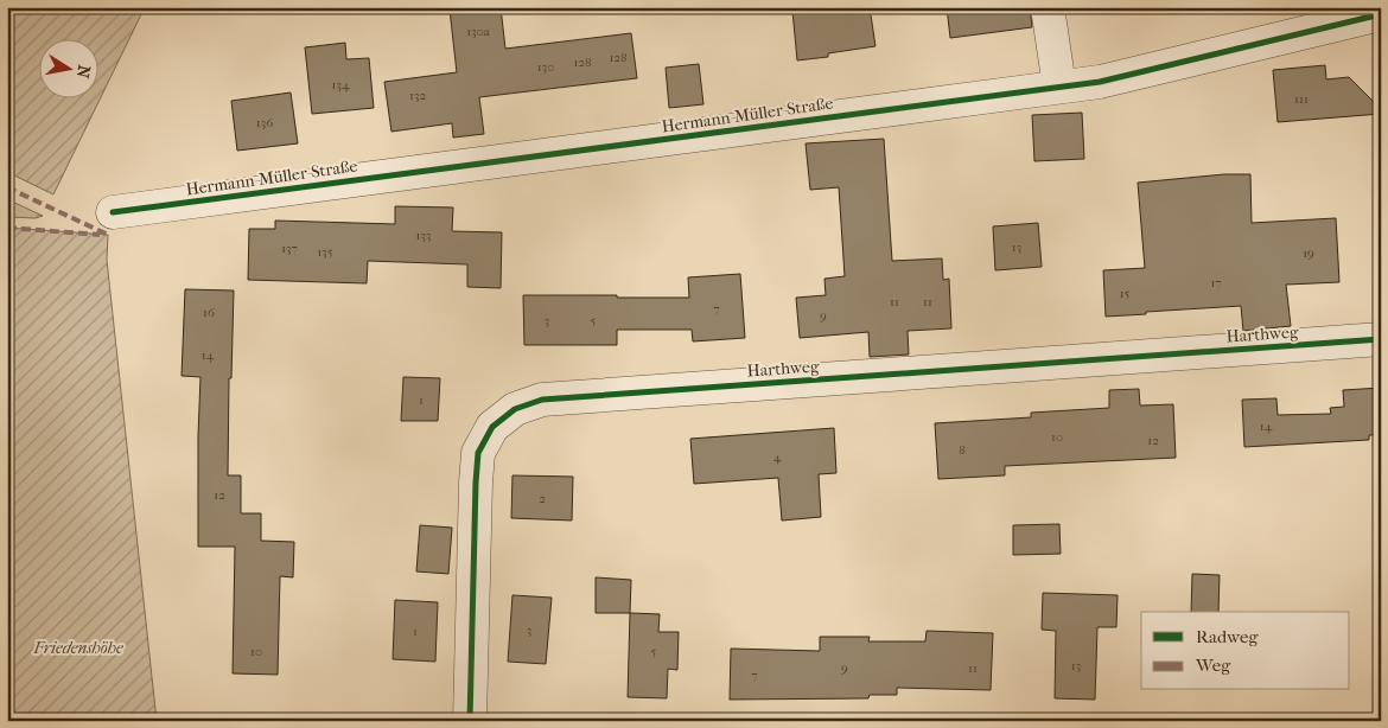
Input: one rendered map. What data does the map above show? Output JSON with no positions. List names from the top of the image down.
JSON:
{
  "streets": {
    "street": ["Hermann-Müller-Straße", "Harthweg"]
  },
  "parks": ["Friedenshöhe"],
  "house_numbers": [
    "130a",
    "128",
    "128",
    "130",
    "134",
    "132",
    "111",
    "136",
    "133",
    "13",
    "137",
    "135",
    "19",
    "17",
    "15",
    "11",
    "11",
    "7",
    "16",
    "9",
    "3",
    "5",
    "14",
    "1",
    "14",
    "10",
    "12",
    "8",
    "4",
    "12",
    "2",
    "3",
    "1",
    "10",
    "5",
    "13",
    "9",
    "11",
    "7"
  ],
  "legend": ["Radweg", "Weg"],
  "north": "right"
}
